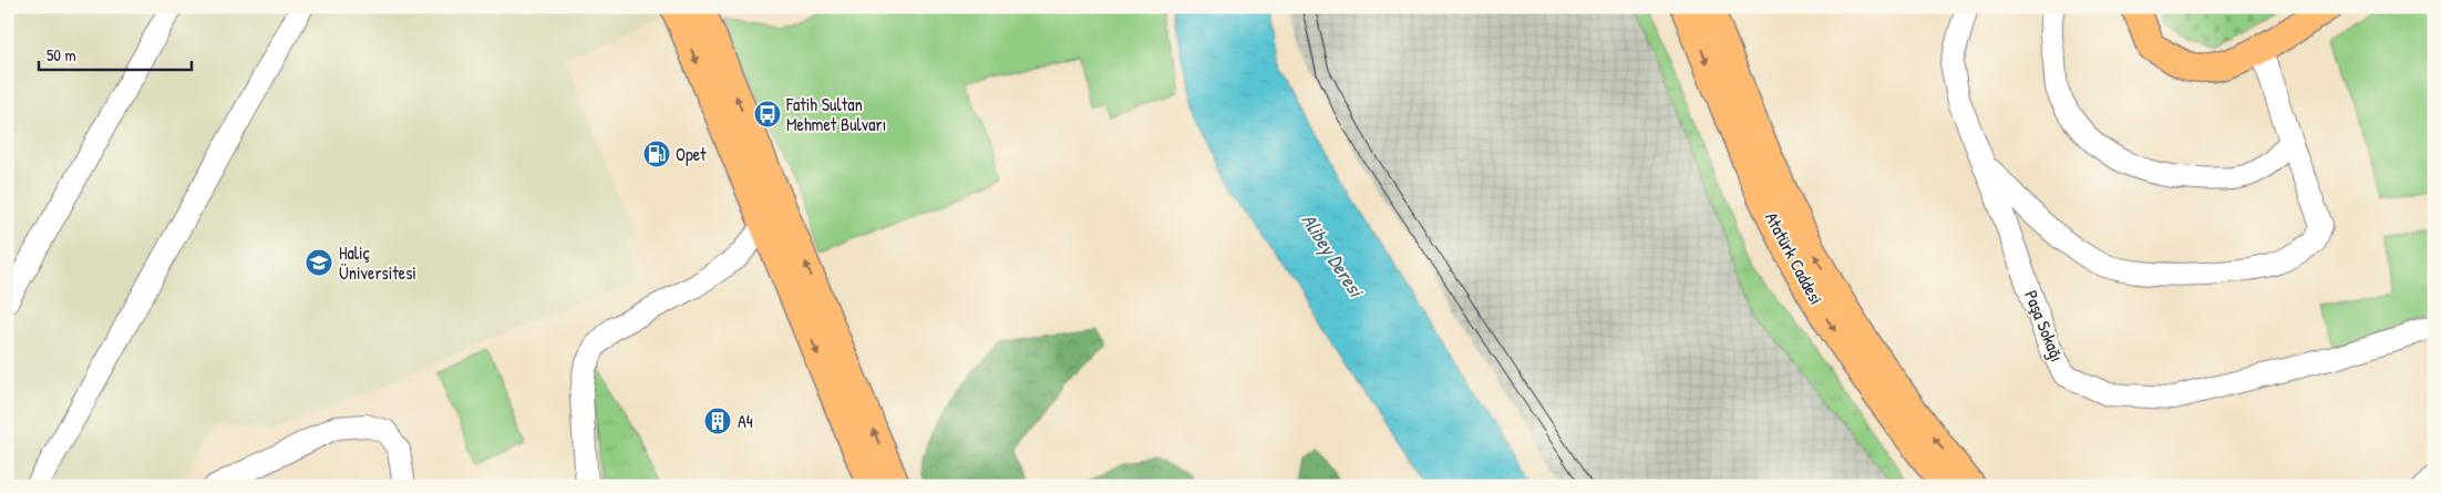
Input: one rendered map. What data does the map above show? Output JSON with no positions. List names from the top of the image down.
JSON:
{
  "streets": {
    "main road": ["Atatürk Caddesi"],
    "street": ["Paşa Sokağı"]
  },
  "water": ["Alibey Deresi"],
  "places": {
    "bus stop": ["Fatih Sultan Mehmet Bulvarı"],
    "fuel station": ["Opet"],
    "school or university": ["Haliç Üniversitesi"],
    "building": ["A4"]
  },
  "scale_bar": "50 m"
}
